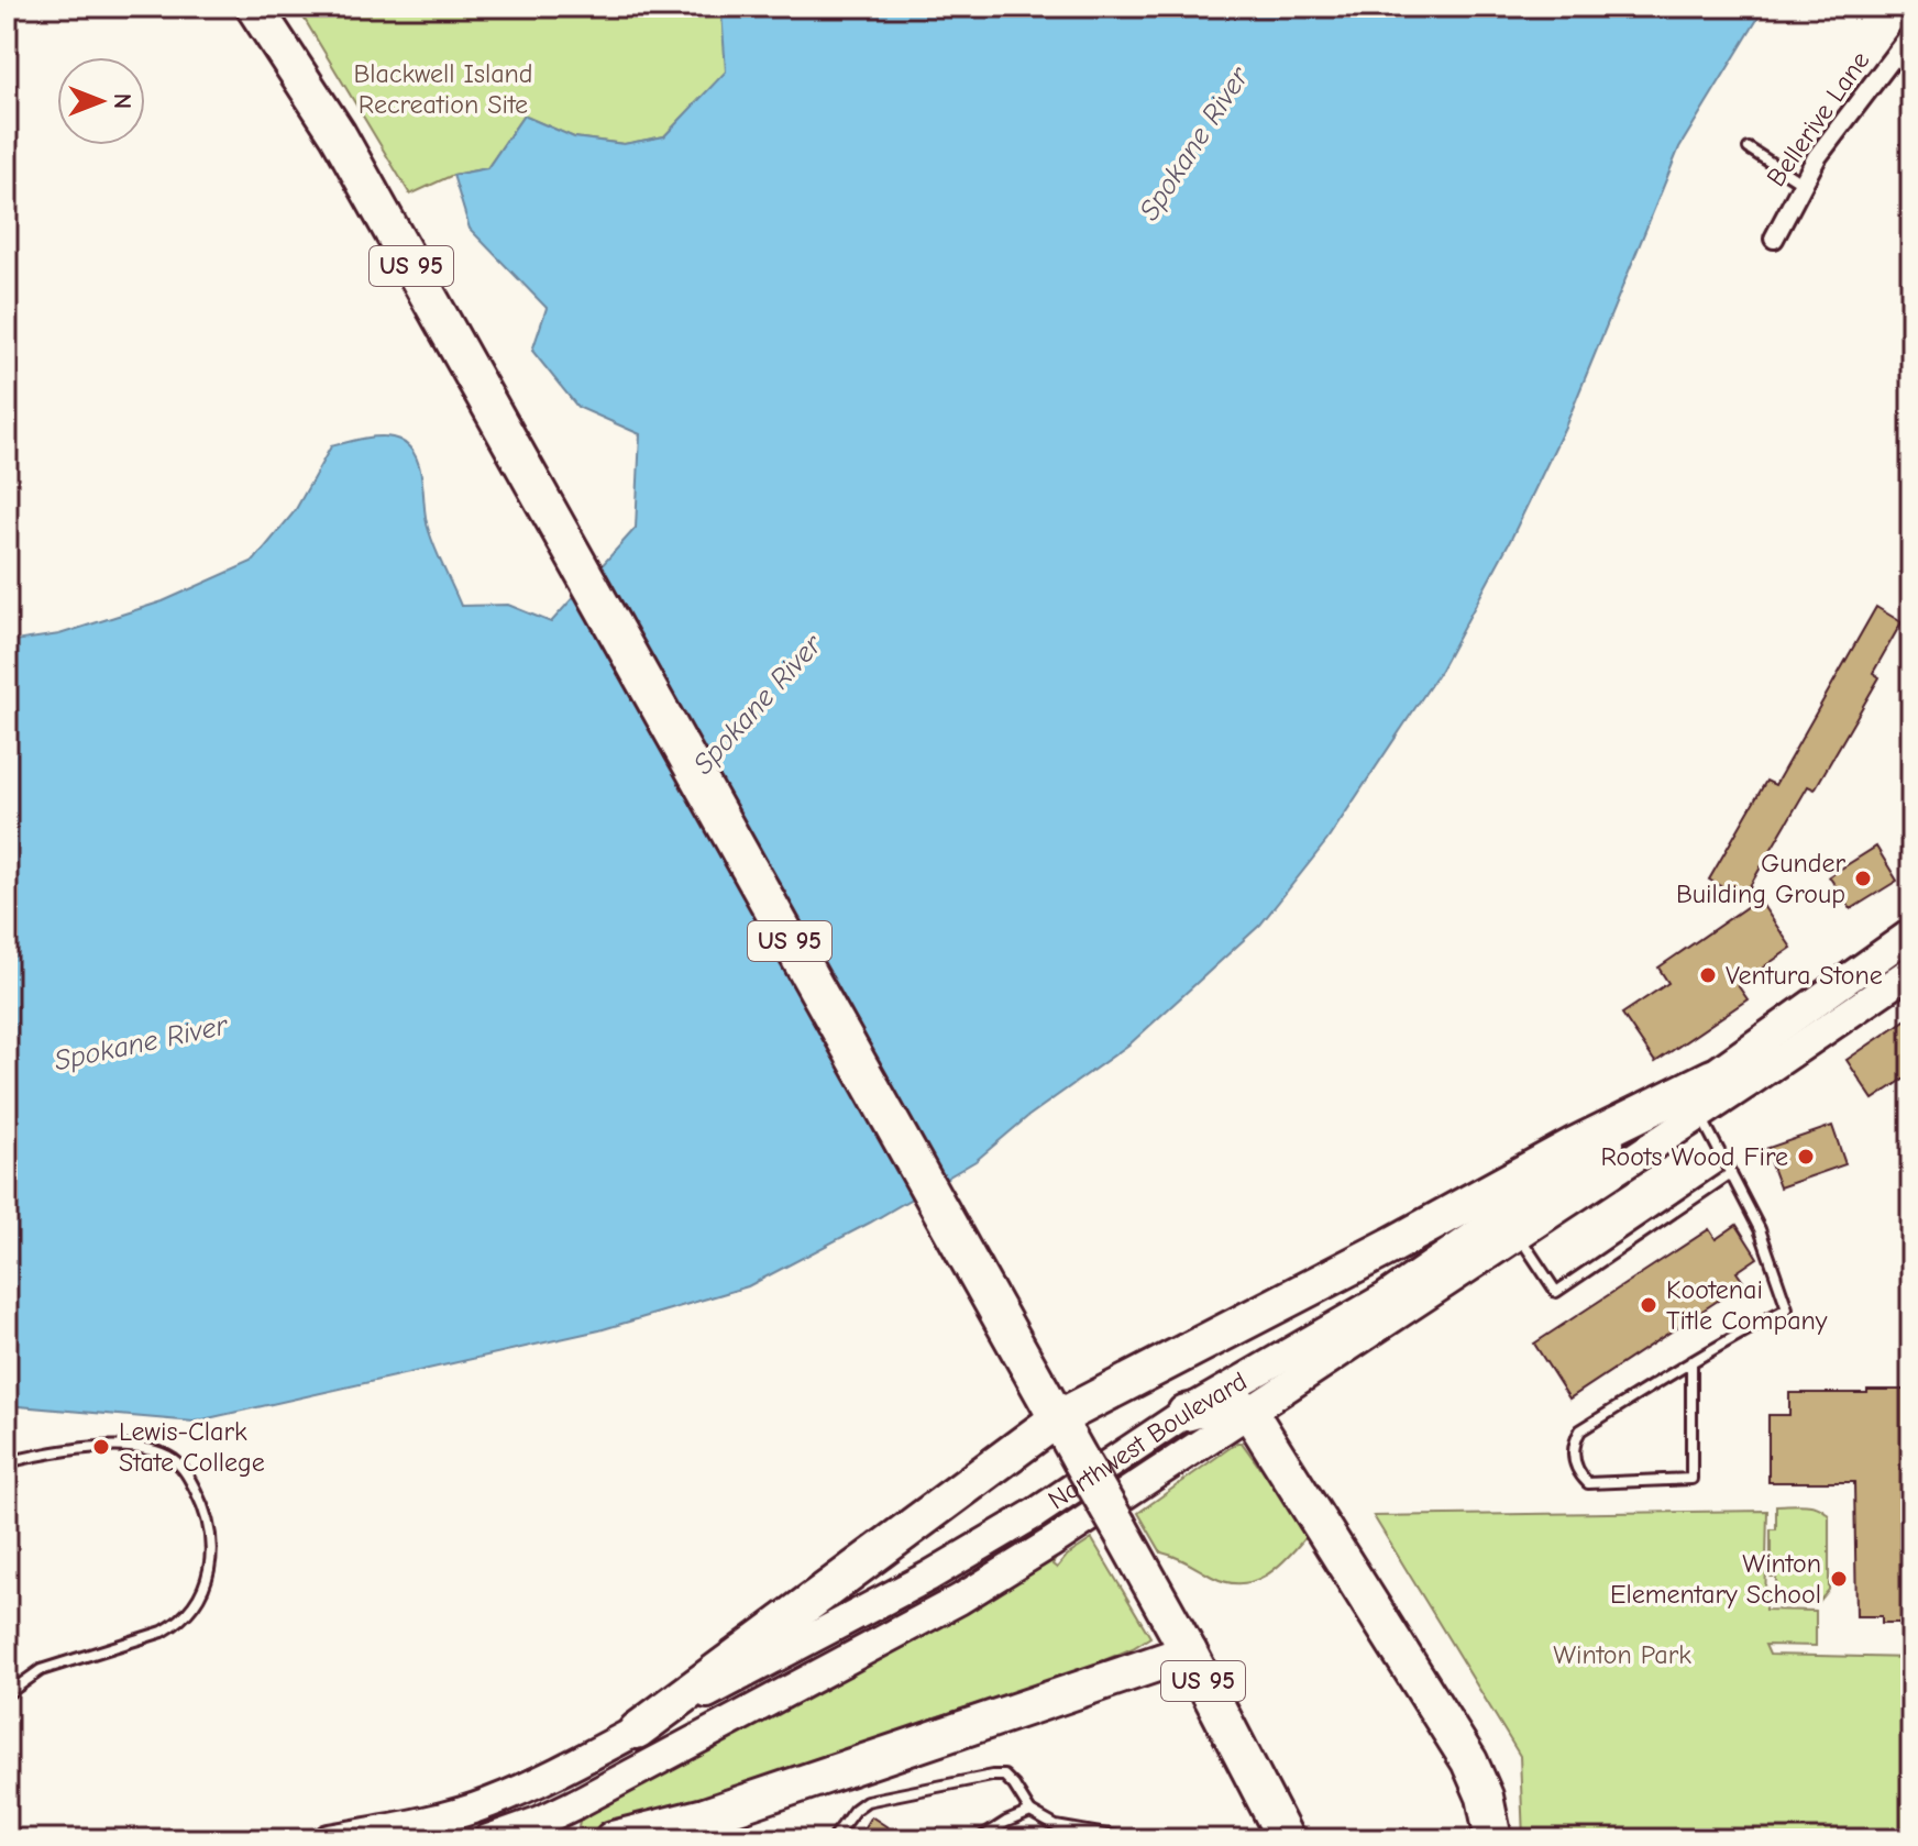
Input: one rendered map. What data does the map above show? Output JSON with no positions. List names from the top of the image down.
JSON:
{
  "streets": {
    "highway": ["US 95"],
    "main road": ["Northwest Boulevard"],
    "street": ["Bellerive Lane"]
  },
  "water": ["Spokane River"],
  "parks": ["Blackwell Island Recreation Site", "Winton Park"],
  "places": [
    "Gunder Building Group",
    "Ventura Stone",
    "Roots Wood Fire",
    "Kootenai Title Company",
    "Lewis-Clark State College",
    "Winton Elementary School"
  ],
  "north": "right"
}
